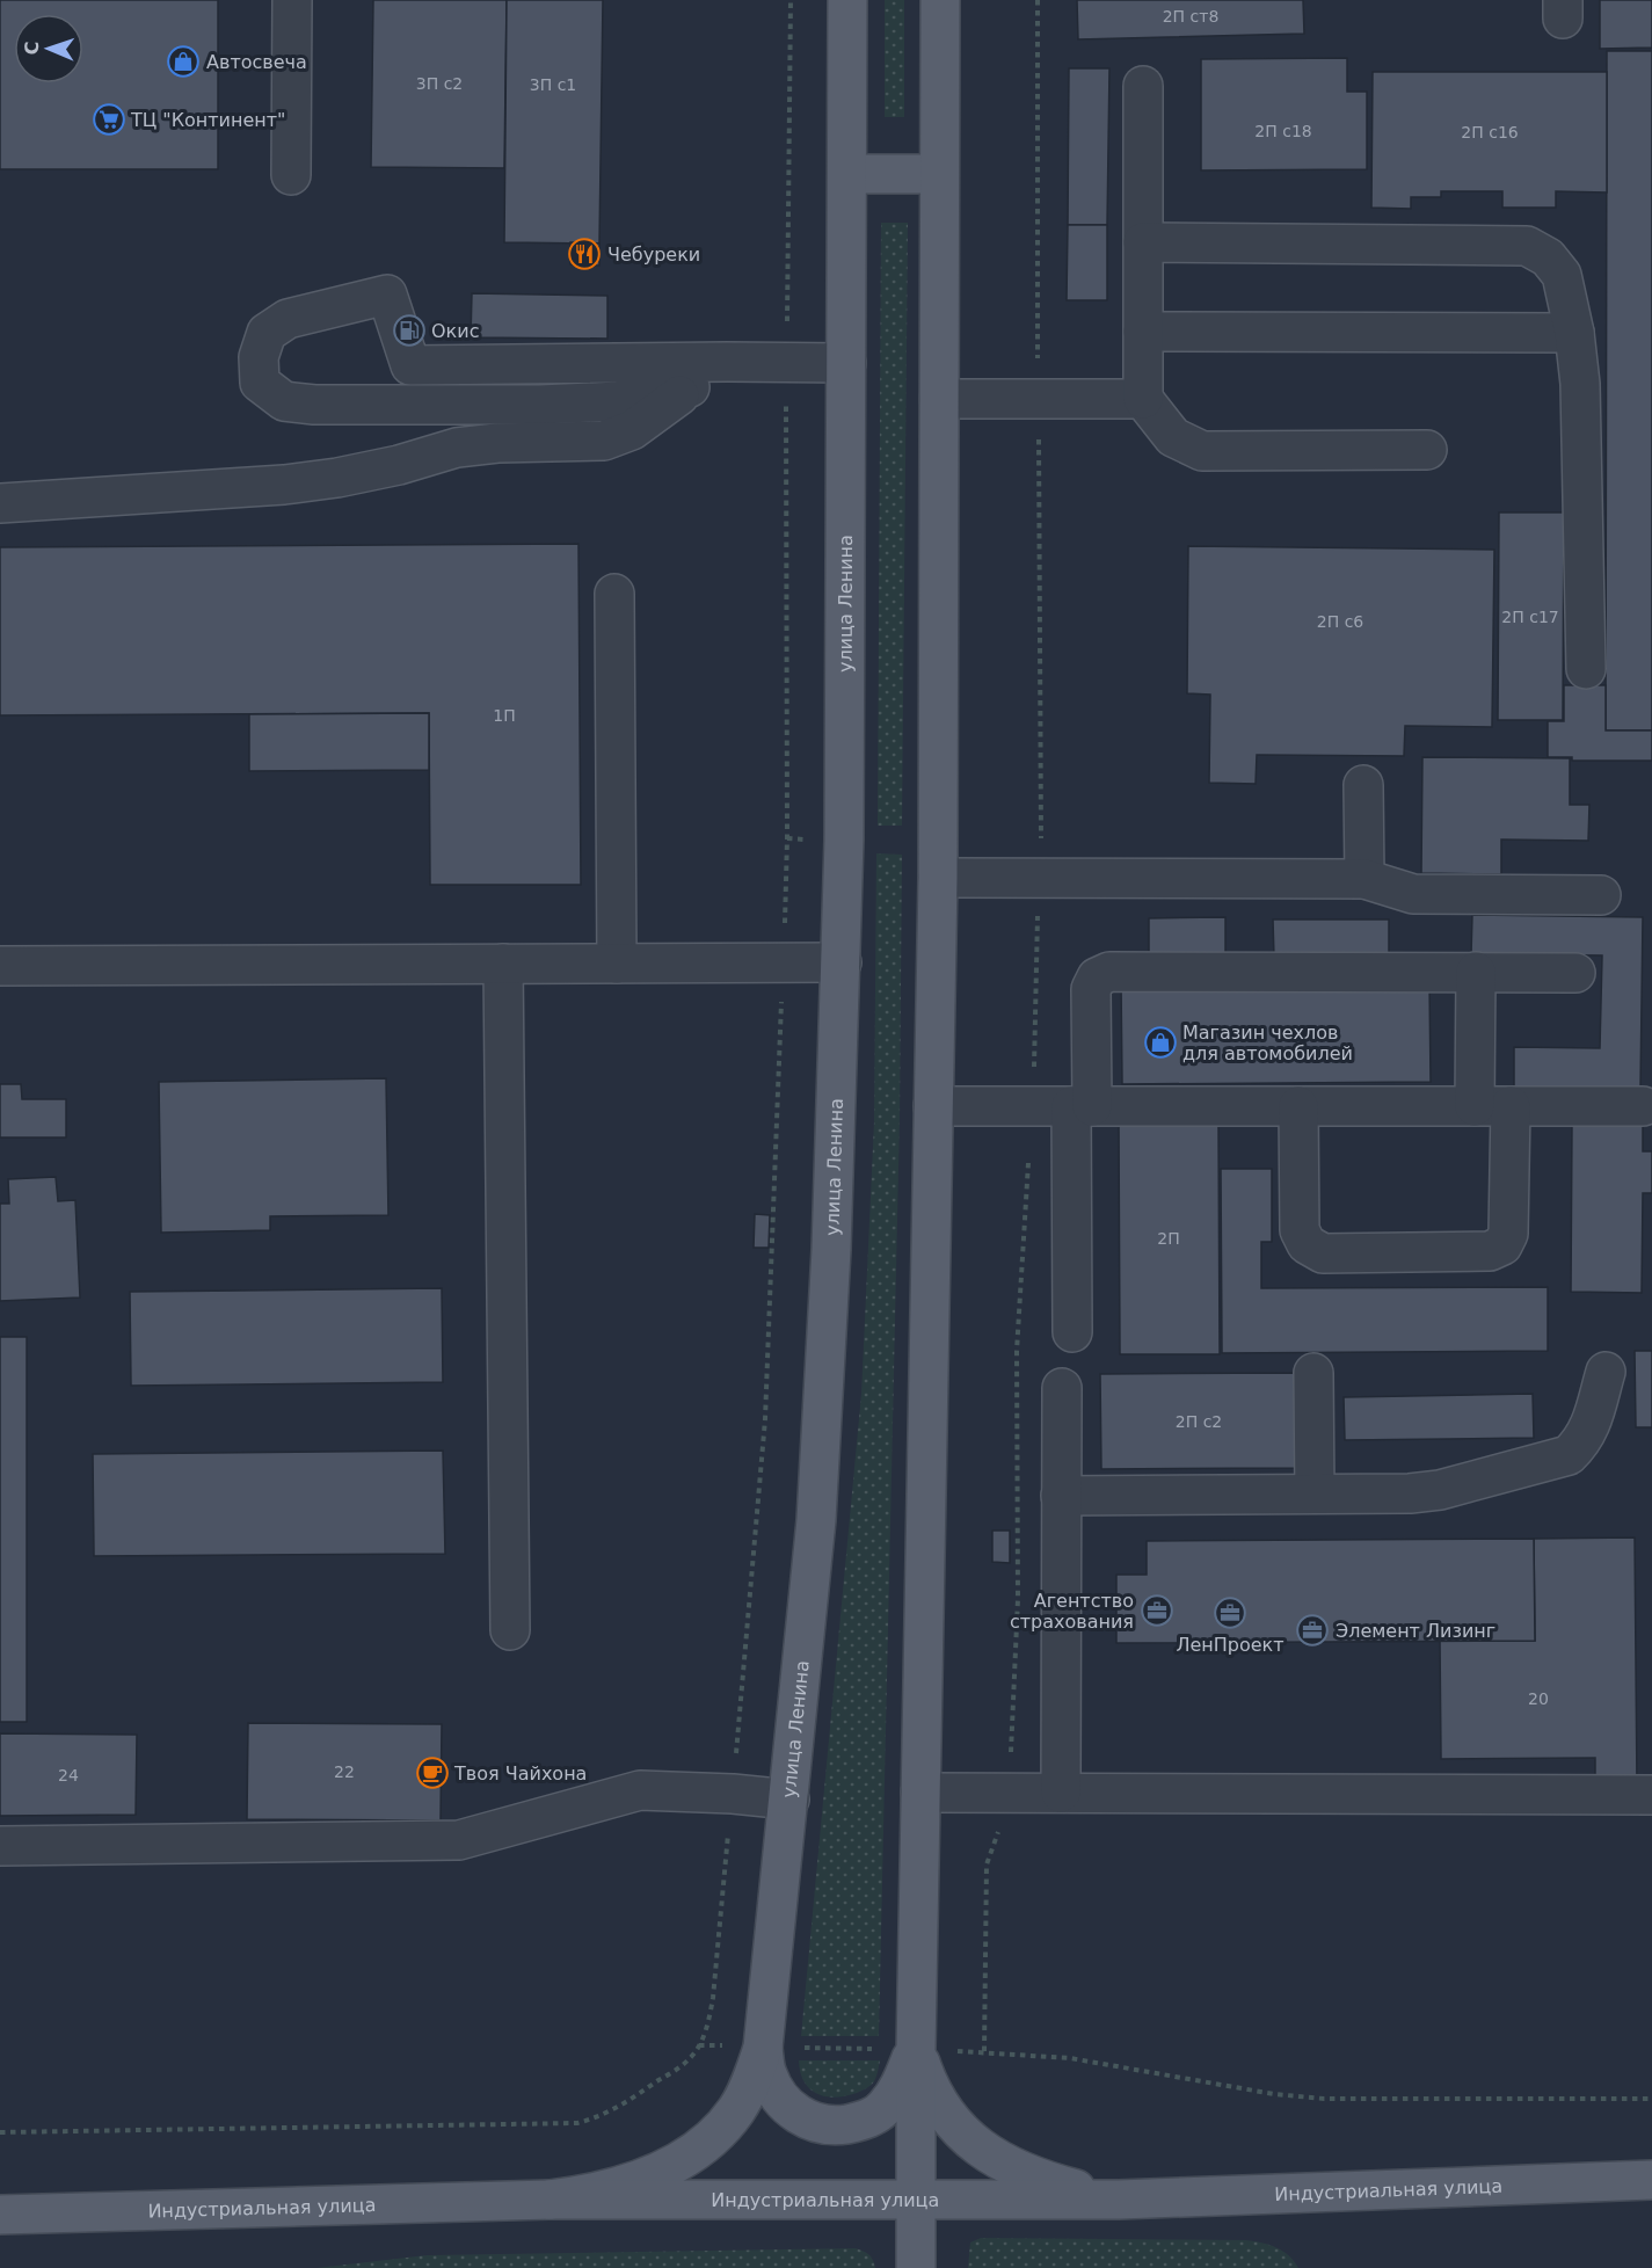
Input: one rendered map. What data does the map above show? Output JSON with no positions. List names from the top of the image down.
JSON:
{
  "streets": {
    "main road": ["улица Ленина", "Индустриальная улица"]
  },
  "crossings": [
    ["улица Ленина", "Индустриальная улица"]
  ],
  "places": {
    "shop": ["Автосвеча", "Магазин чехлов для автомобилей"],
    "supermarket": ["ТЦ \"Континент\""],
    "restaurant": ["Чебуреки"],
    "fuel station": ["Окис"],
    "office": ["Агентство страхования", "ЛенПроект", "Элемент Лизинг"],
    "cafe": ["Твоя Чайхона"]
  },
  "house_numbers": [
    "2П ст8",
    "3П с2",
    "3П с1",
    "2П с18",
    "2П с16",
    "2П с17",
    "2П с6",
    "1П",
    "2П",
    "2П с2",
    "20",
    "22",
    "24"
  ],
  "north": "left"
}
